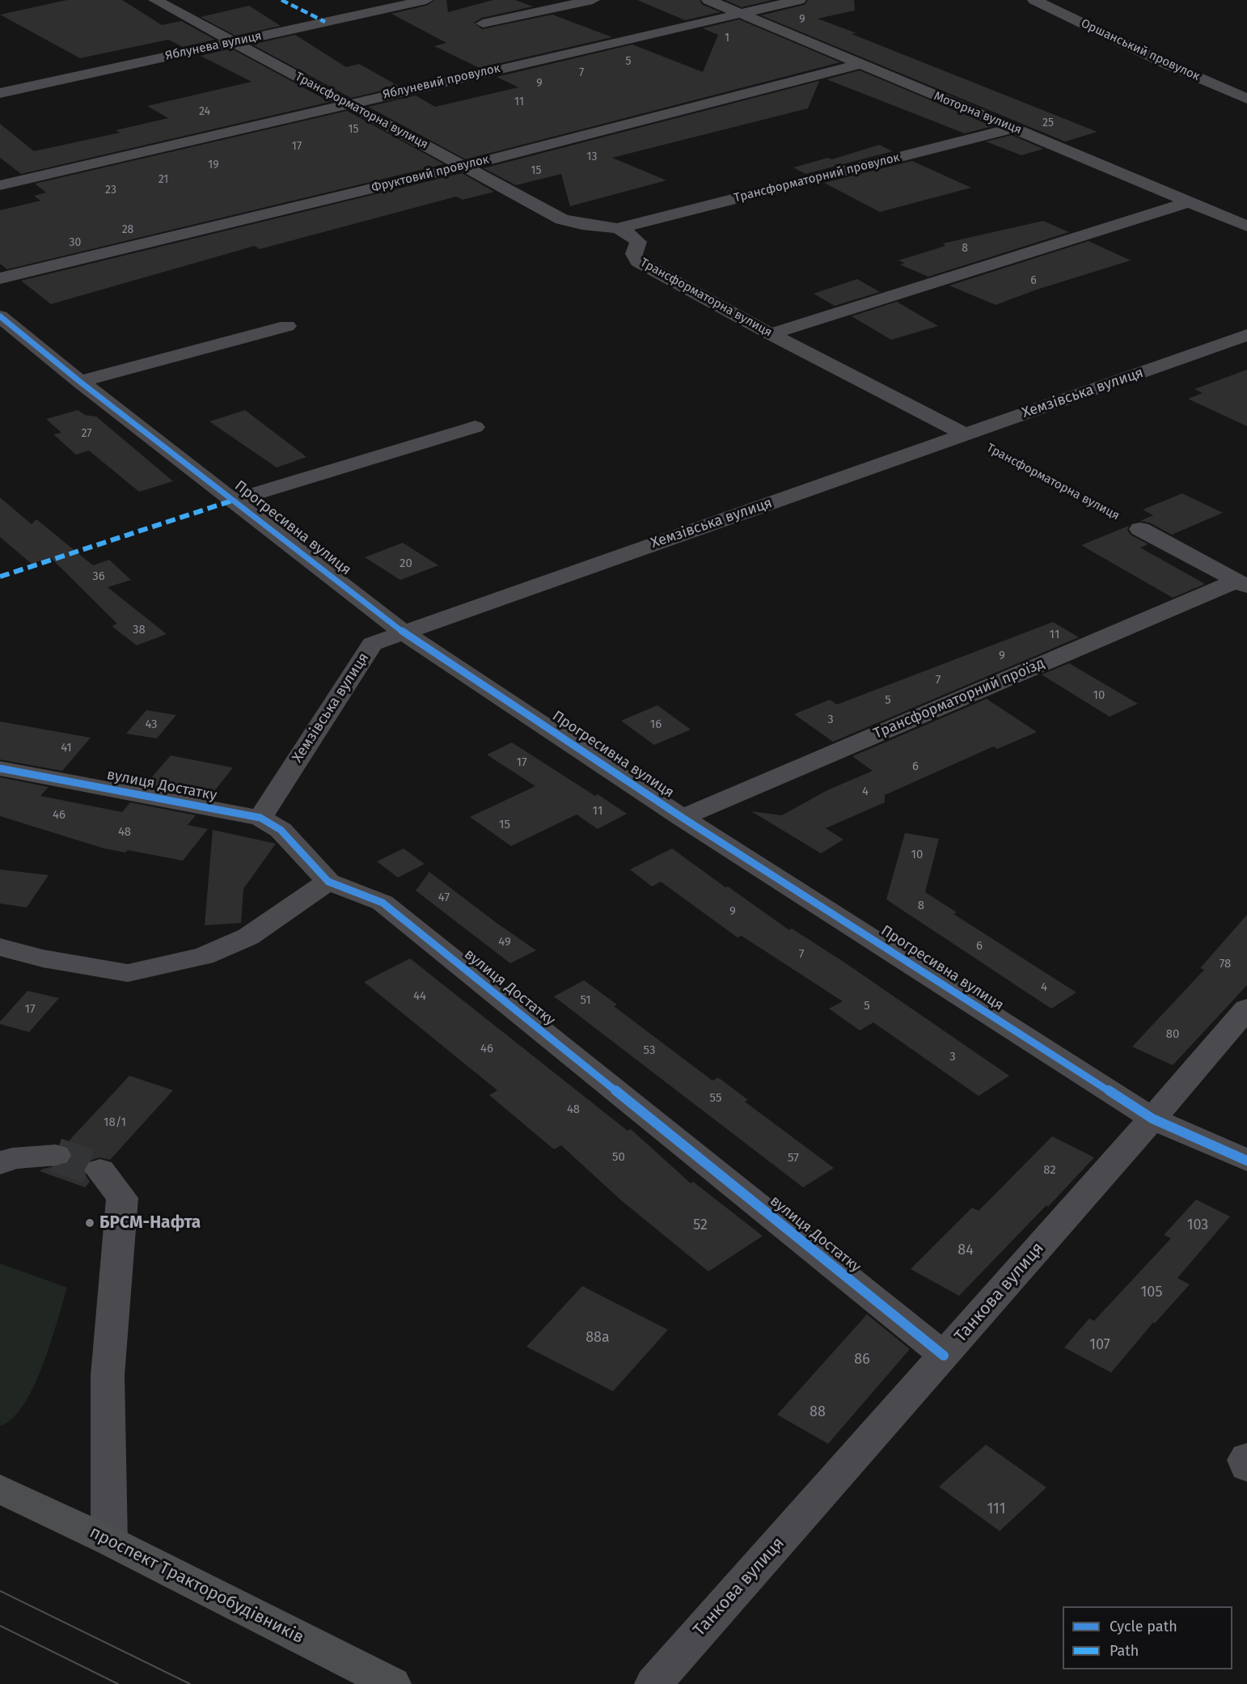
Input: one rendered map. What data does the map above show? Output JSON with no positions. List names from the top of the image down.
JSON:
{
  "streets": {
    "main road": ["проспект Тракторобудівників"],
    "street": [
      "Яблунева вулиця",
      "Оршанський провулок",
      "Яблуневий провулок",
      "Трансформаторна вулиця",
      "Моторна вулиця",
      "Фруктовий провулок",
      "Трансформаторний провулок",
      "Хемзівська вулиця",
      "Прогресивна вулиця",
      "Трансформаторний проїзд",
      "вулиця Достатку",
      "Танкова вулиця"
    ]
  },
  "crossings": [
    ["Яблунева вулиця", "Трансформаторна вулиця"],
    ["Яблуневий провулок", "Трансформаторна вулиця"],
    ["Яблуневий провулок", "Моторна вулиця"],
    ["Трансформаторна вулиця", "Фруктовий провулок"],
    ["Трансформаторна вулиця", "Трансформаторний провулок"],
    ["Трансформаторна вулиця", "Хемзівська вулиця"],
    ["Моторна вулиця", "Фруктовий провулок"],
    ["Моторна вулиця", "Трансформаторний провулок"],
    ["Хемзівська вулиця", "Прогресивна вулиця"],
    ["Хемзівська вулиця", "вулиця Достатку"],
    ["Прогресивна вулиця", "Трансформаторний проїзд"],
    ["Прогресивна вулиця", "Танкова вулиця"],
    ["вулиця Достатку", "Танкова вулиця"]
  ],
  "places": ["БРСМ-Нафта"],
  "house_numbers": [
    "9",
    "1",
    "5",
    "7",
    "9",
    "11",
    "24",
    "25",
    "15",
    "17",
    "13",
    "19",
    "15",
    "21",
    "23",
    "28",
    "30",
    "8",
    "6",
    "27",
    "20",
    "36",
    "38",
    "11",
    "9",
    "7",
    "10",
    "5",
    "3",
    "43",
    "16",
    "41",
    "17",
    "6",
    "4",
    "11",
    "46",
    "15",
    "48",
    "10",
    "47",
    "8",
    "9",
    "49",
    "6",
    "7",
    "78",
    "4",
    "44",
    "51",
    "5",
    "17",
    "80",
    "46",
    "53",
    "3",
    "55",
    "48",
    "18/1",
    "50",
    "57",
    "82",
    "52",
    "103",
    "84",
    "105",
    "88а",
    "107",
    "86",
    "88",
    "111"
  ],
  "legend": ["Cycle path", "Path"]
}
